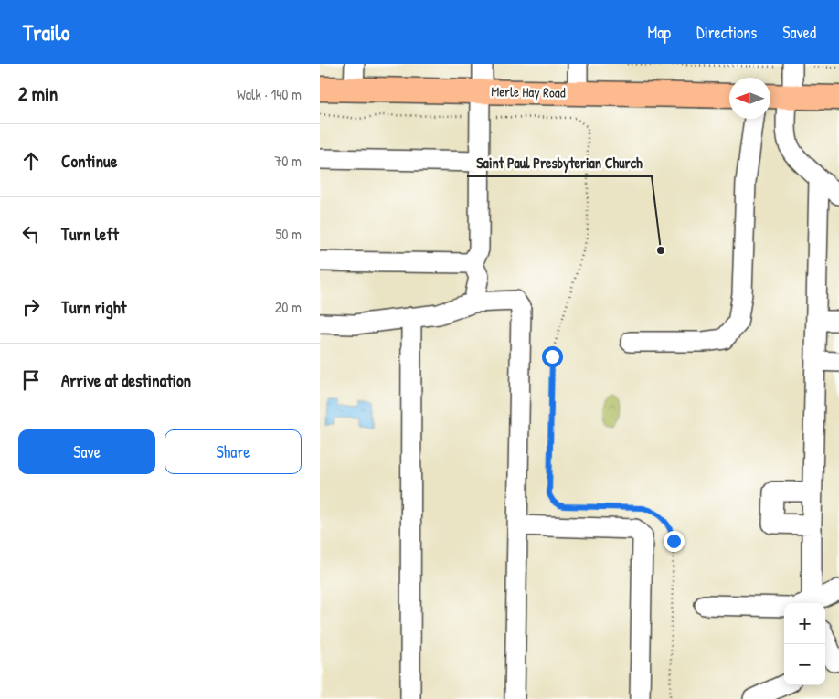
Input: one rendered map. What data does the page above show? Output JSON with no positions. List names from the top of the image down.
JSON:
{
  "streets": {
    "main road": ["Merle Hay Road"]
  },
  "places": ["Saint Paul Presbyterian Church"],
  "north": "left",
  "page": {
    "header": "Trailo",
    "nav": ["Map", "Directions", "Saved"],
    "heading": ["2 min", "Walk · 140 m"],
    "list": [
      ["Continue", "70 m"],
      ["Turn left", "50 m"],
      ["Turn right", "20 m"],
      "Arrive at destination"
    ],
    "buttons": ["Save", "Share"],
    "map_buttons": ["+", "−"]
  }
}
